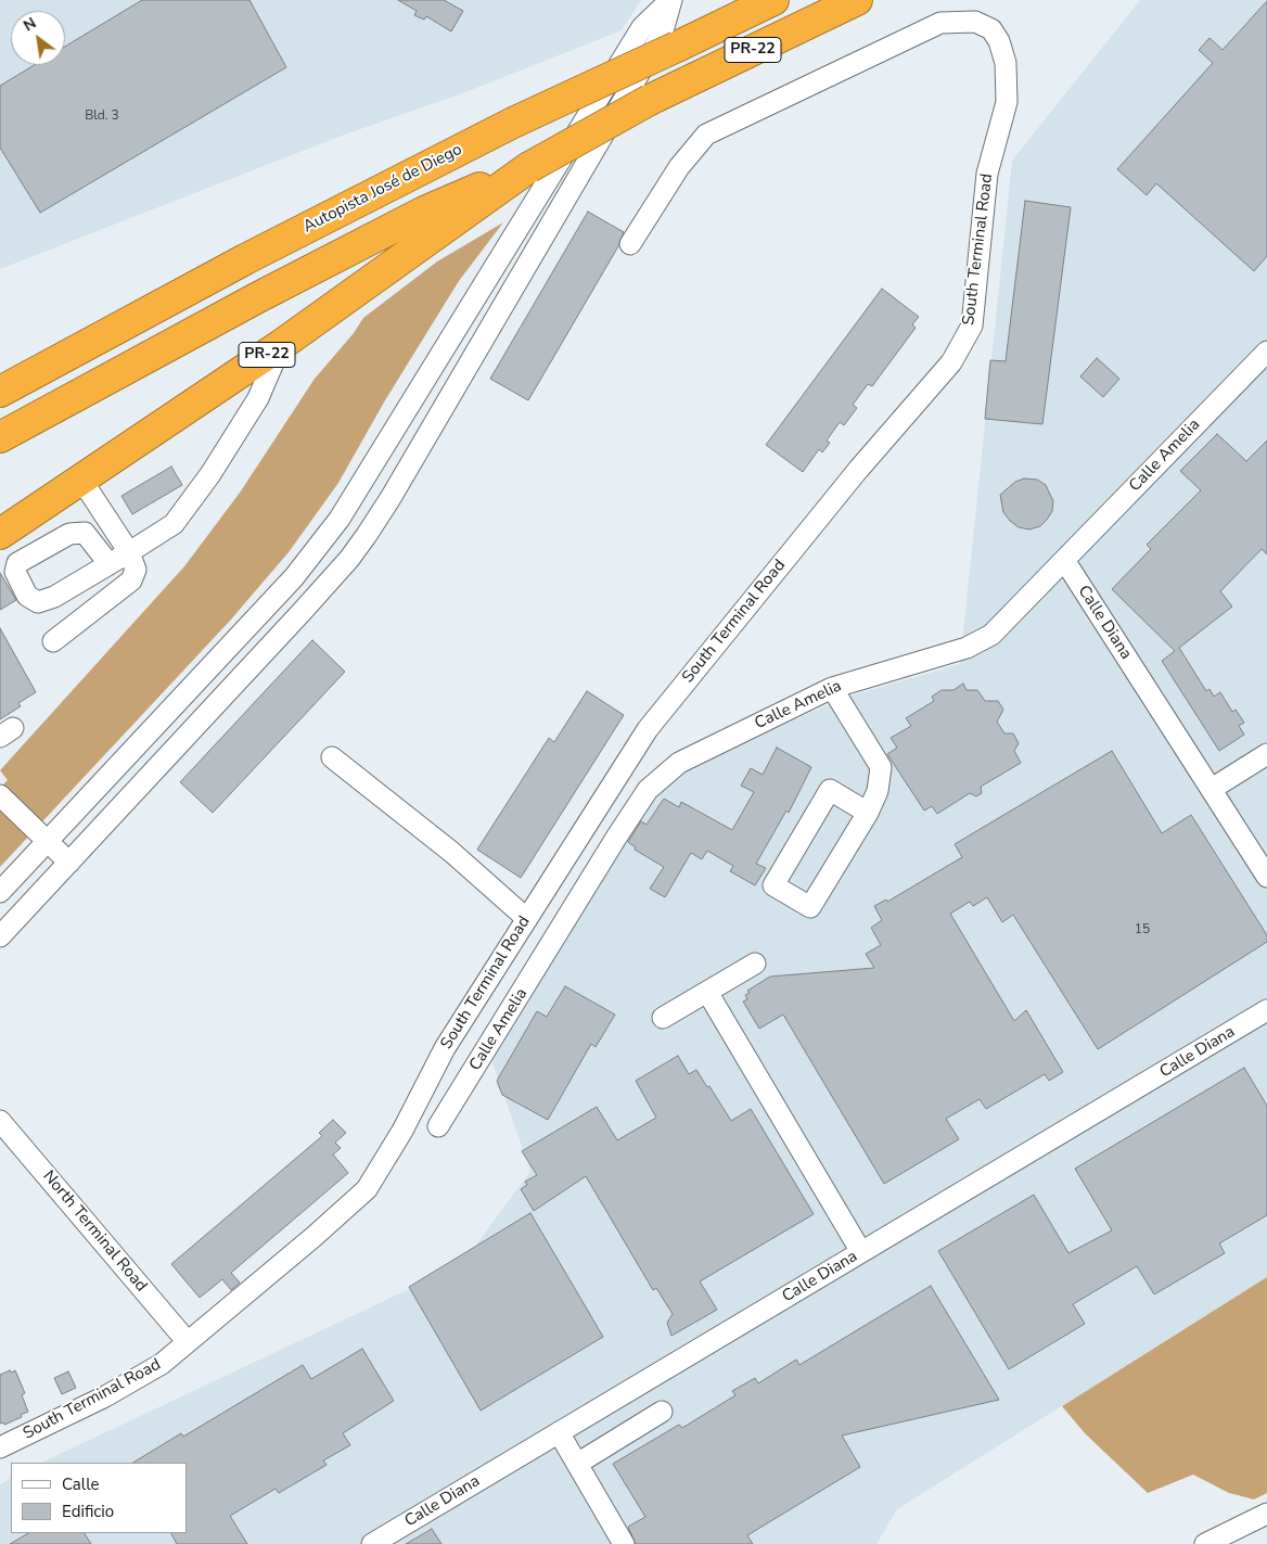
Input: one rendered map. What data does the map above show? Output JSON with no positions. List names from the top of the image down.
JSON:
{
  "streets": {
    "highway": ["PR-22", "Autopista José de Diego"],
    "street": [
      "South Terminal Road",
      "Calle Amelia",
      "Calle Diana",
      "North Terminal Road"
    ]
  },
  "crossings": [
    ["South Terminal Road", "North Terminal Road"],
    ["Calle Amelia", "Calle Diana"]
  ],
  "house_numbers": ["Bld. 3", "15"],
  "legend": ["Calle", "Edificio"],
  "north": "top left"
}
